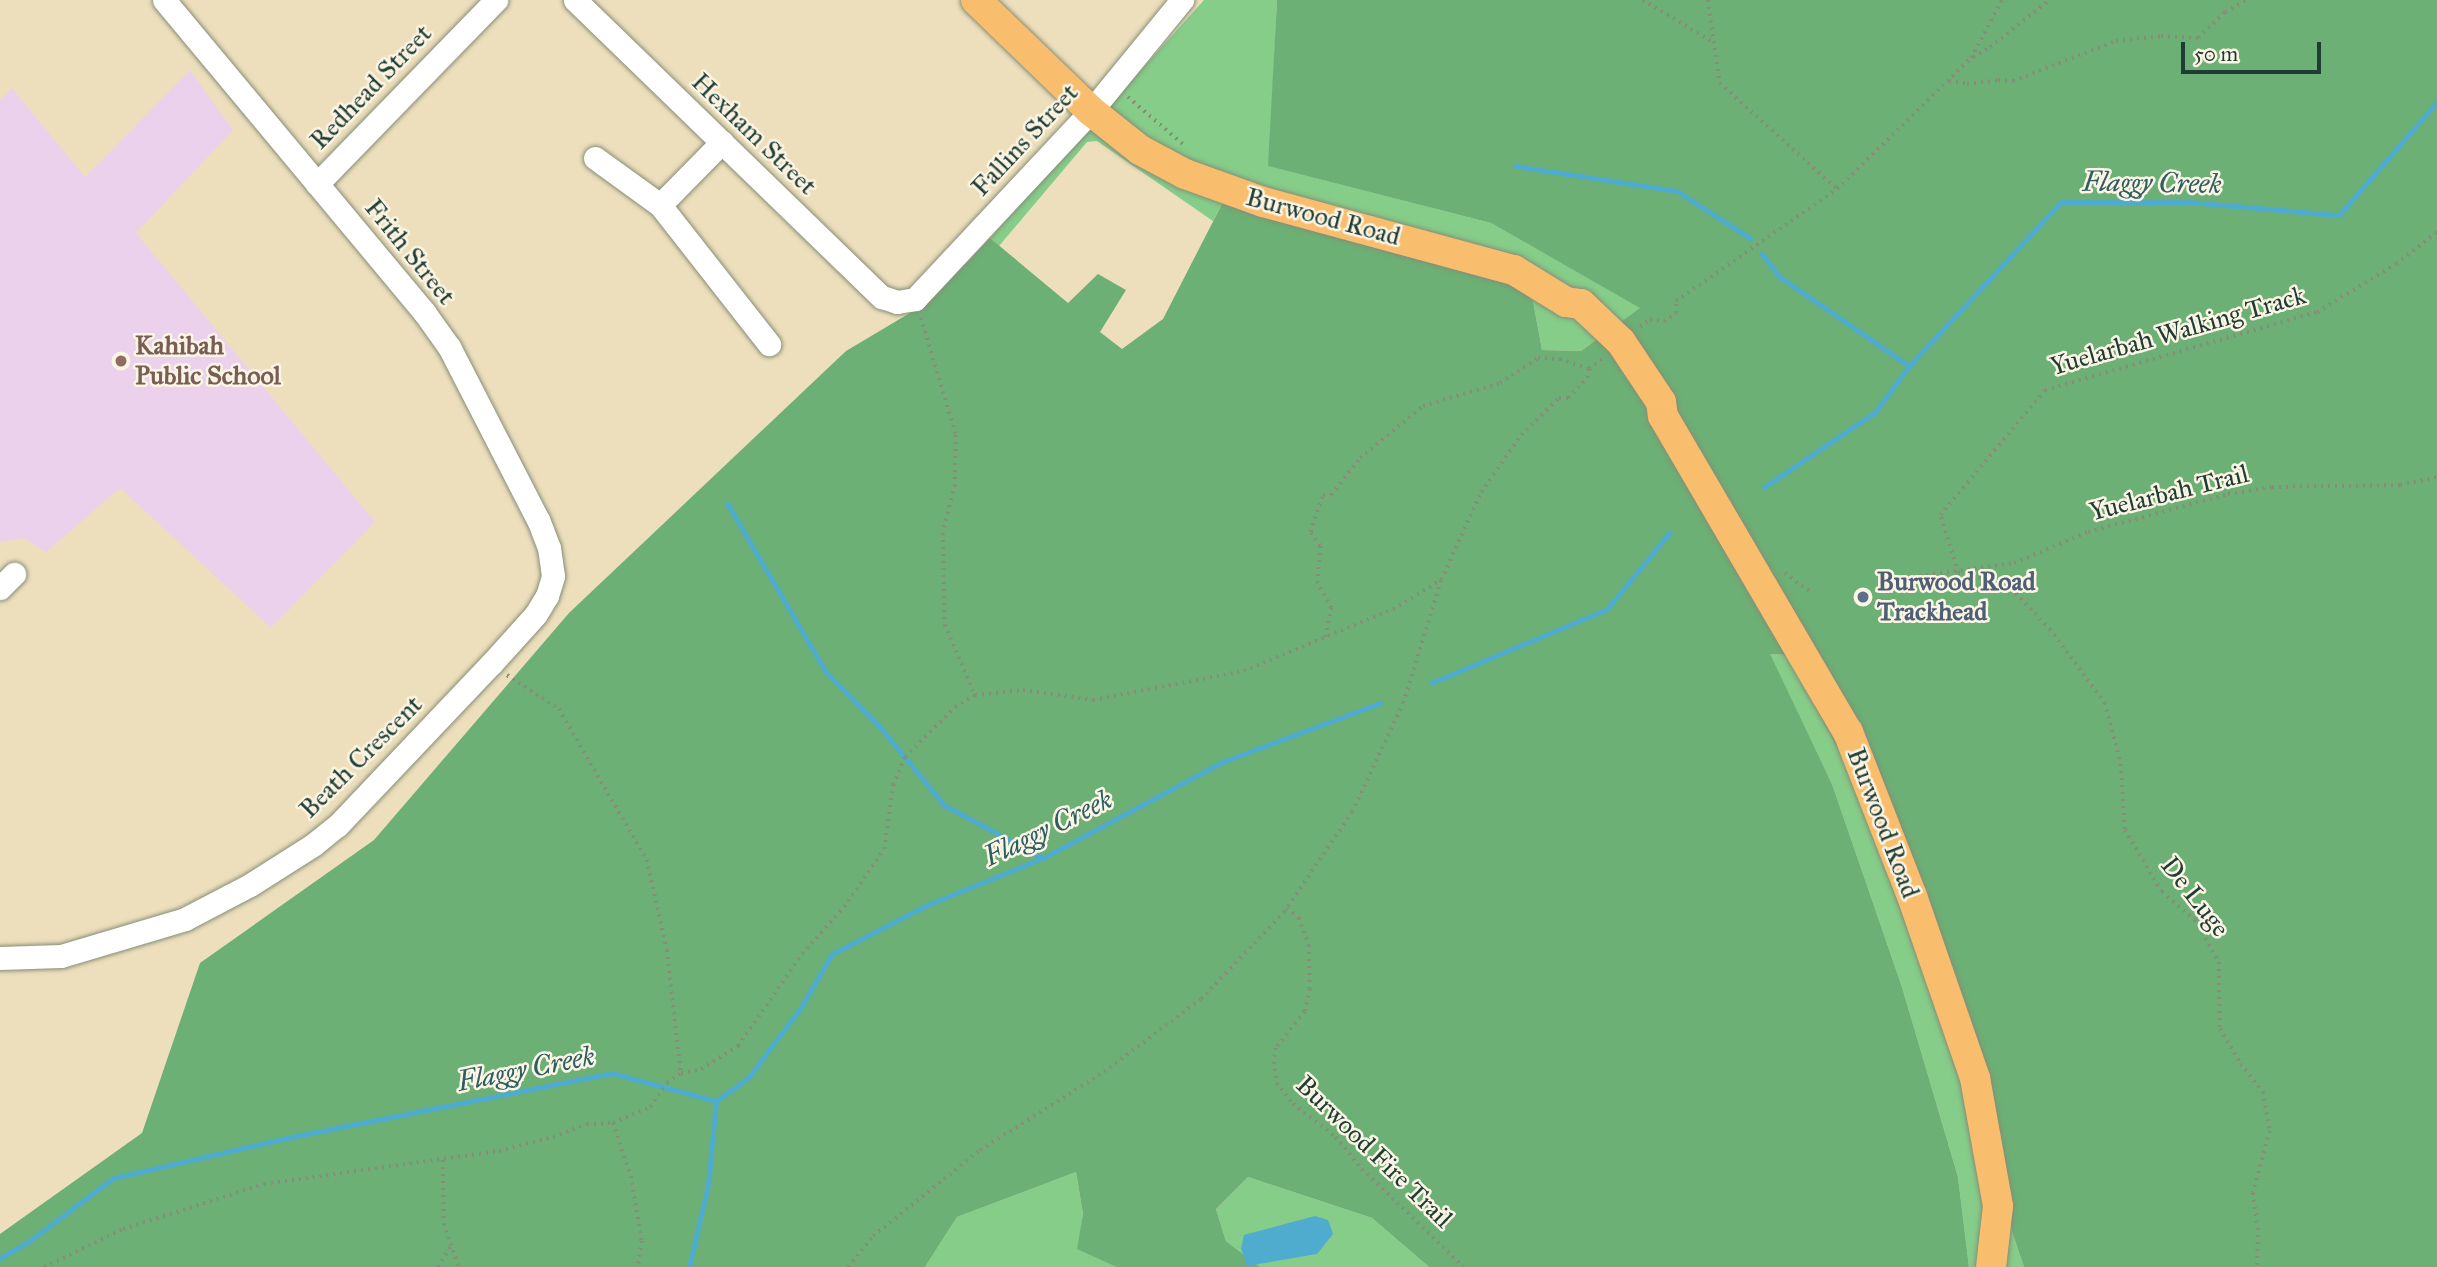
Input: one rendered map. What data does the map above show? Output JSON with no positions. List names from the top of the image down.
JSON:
{
  "streets": {
    "main road": ["Burwood Road"],
    "street": [
      "Redhead Street",
      "Hexham Street",
      "Fallins Street",
      "Frith Street",
      "Beath Crescent"
    ],
    "path": [
      "Yuelarbah Walking Track",
      "Yuelarbah Trail",
      "De Luge",
      "Burwood Fire Trail"
    ]
  },
  "crossings": [
    ["Redhead Street", "Frith Street"],
    ["Hexham Street", "Fallins Street"],
    ["Fallins Street", "Burwood Road"],
    ["Frith Street", "Beath Crescent"],
    ["Yuelarbah Walking Track", "Yuelarbah Trail"],
    ["Yuelarbah Walking Track", "De Luge"],
    ["Yuelarbah Trail", "De Luge"]
  ],
  "water": ["Flaggy Creek"],
  "places": ["Kahibah Public School", "Burwood Road Trackhead"],
  "scale_bar": "50 m"
}
